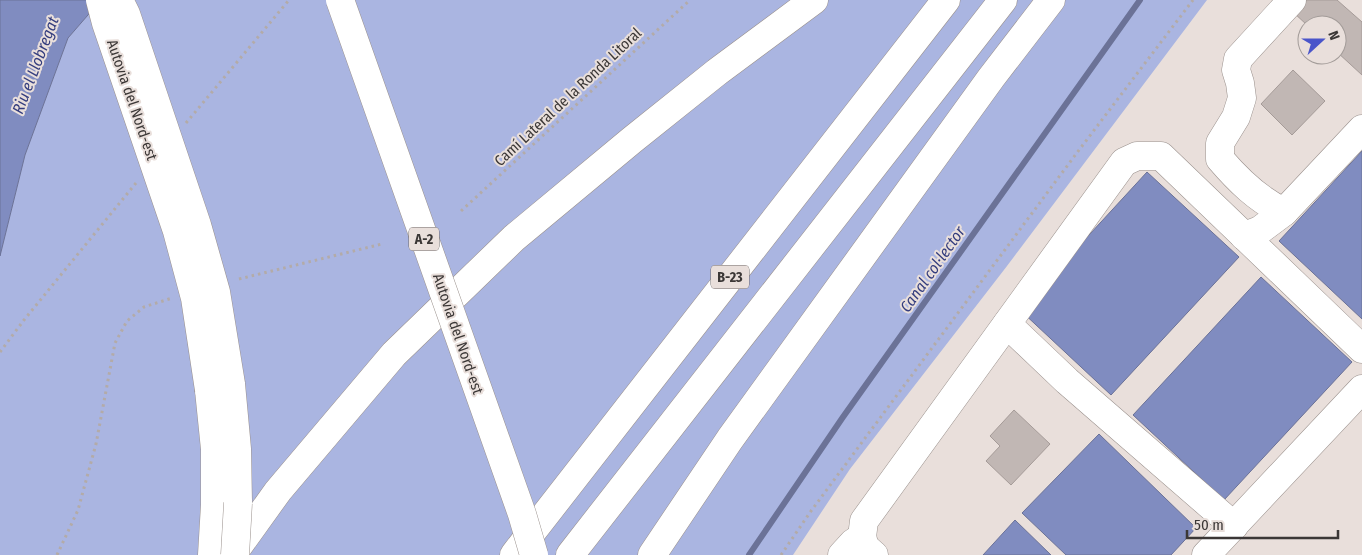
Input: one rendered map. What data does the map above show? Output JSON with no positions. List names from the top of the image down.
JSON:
{
  "streets": {
    "main road": ["Autovia del Nord-est", "A-2", "B-23"],
    "path": ["Camí Lateral de la Ronda Litoral"]
  },
  "water": ["Riu el Llobregat", "Canal col·lector"],
  "scale_bar": "50 m",
  "north": "right"
}
